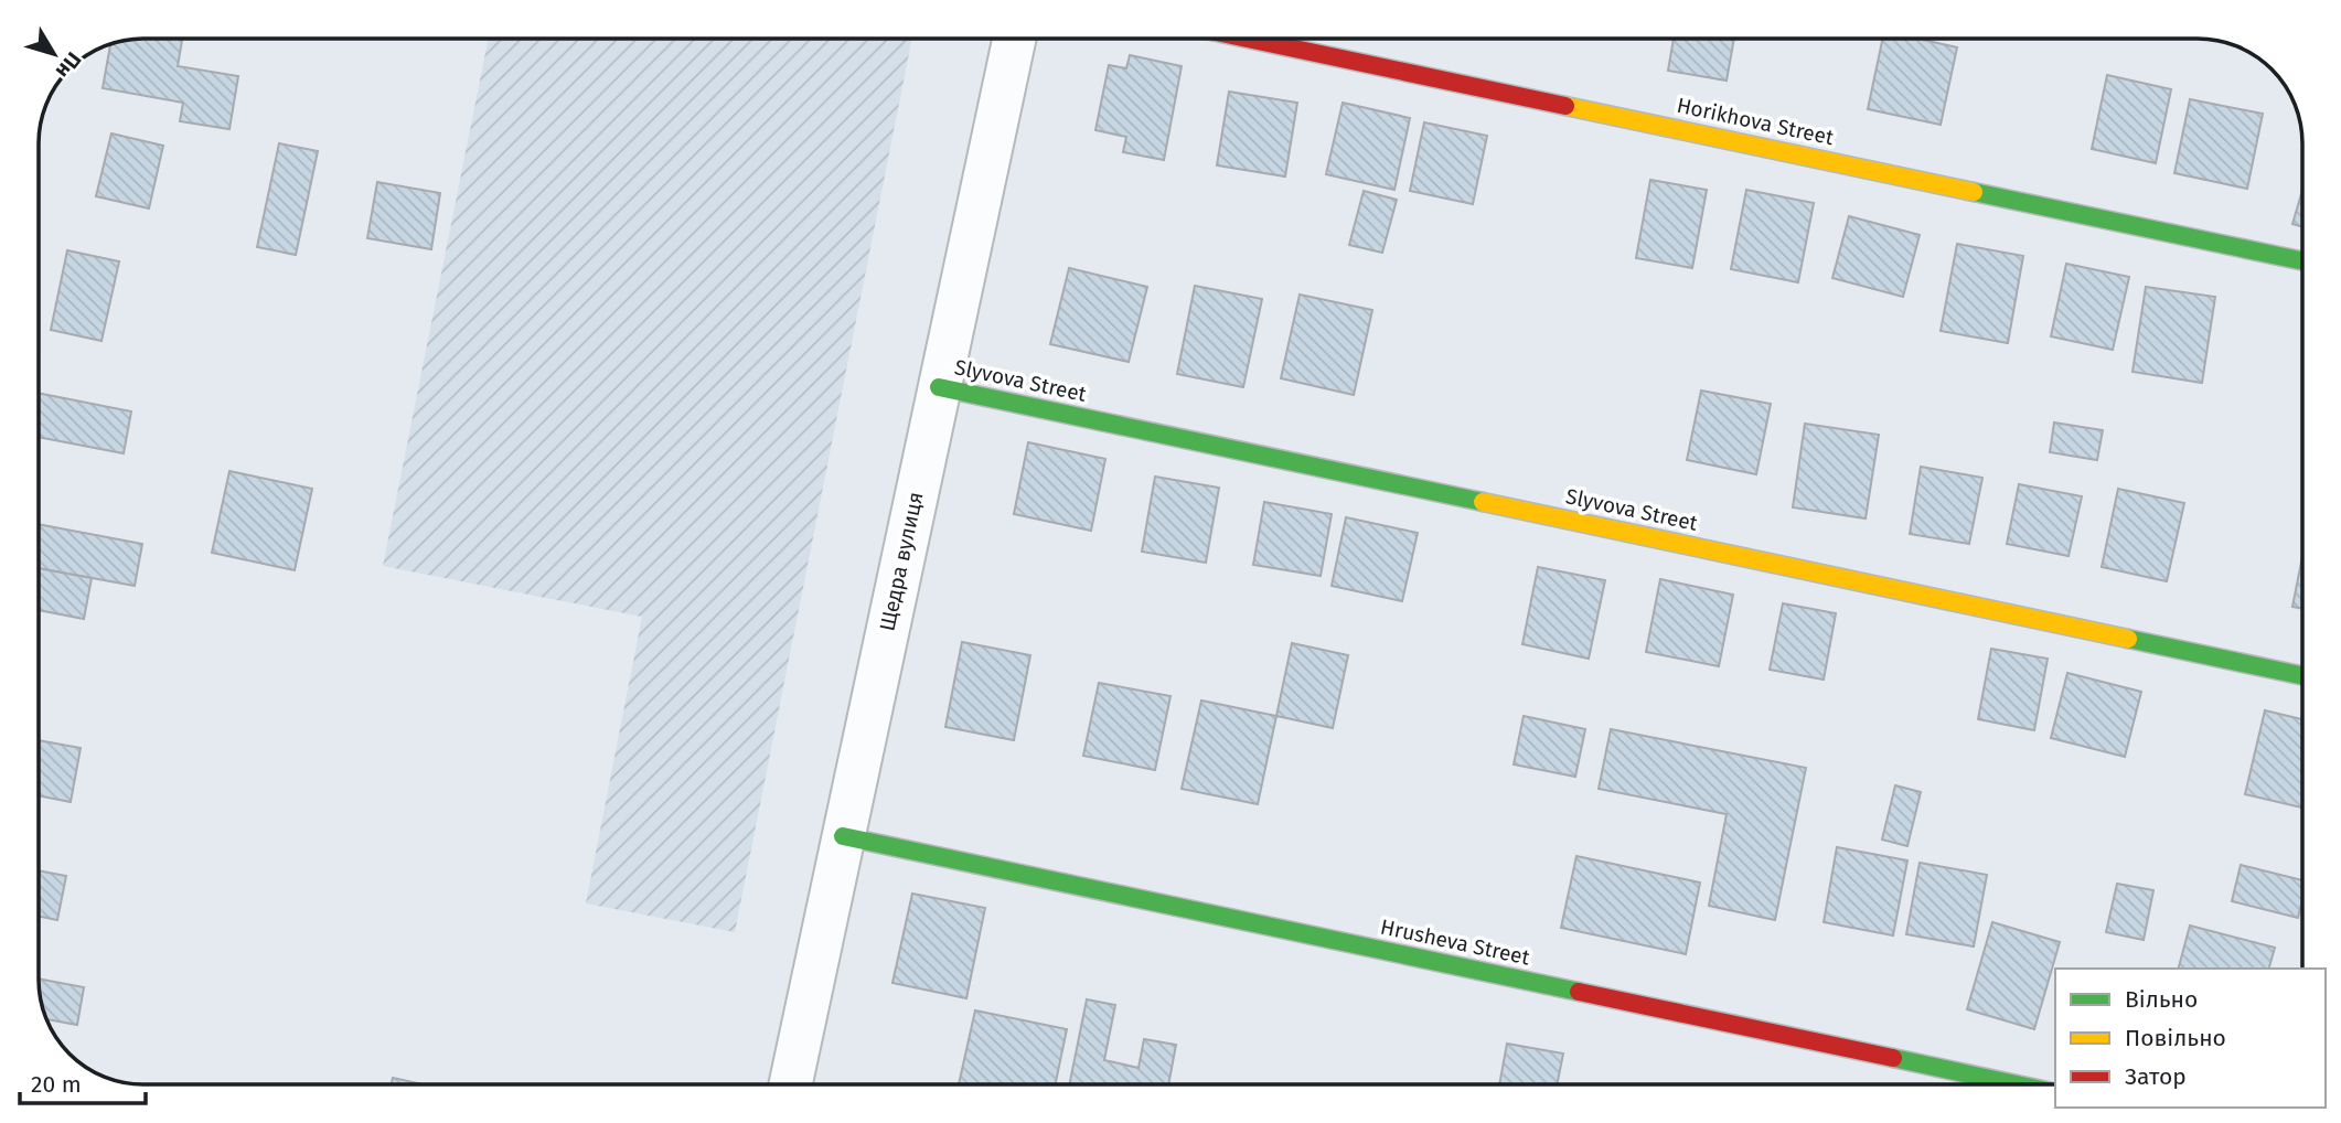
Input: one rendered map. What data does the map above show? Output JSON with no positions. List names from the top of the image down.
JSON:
{
  "streets": {
    "street": [
      "Horikhova Street",
      "Slyvova Street",
      "Щедра вулиця",
      "Hrusheva Street"
    ]
  },
  "crossings": [
    ["Slyvova Street", "Щедра вулиця"],
    ["Щедра вулиця", "Hrusheva Street"]
  ],
  "legend": ["Вільно", "Повільно", "Затор"],
  "scale_bar": "20 m",
  "north": "bottom right"
}
